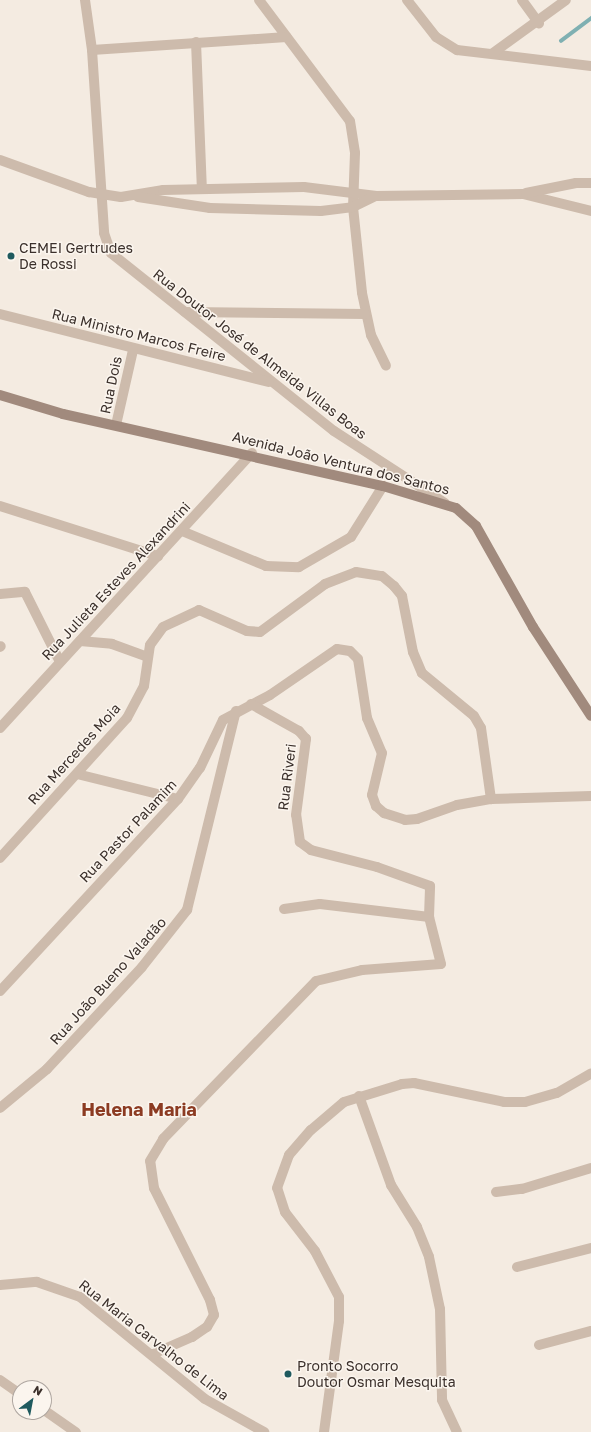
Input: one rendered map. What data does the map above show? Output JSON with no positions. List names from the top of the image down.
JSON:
{
  "streets": {
    "main road": ["Avenida João Ventura dos Santos"],
    "street": [
      "Rua Ministro Marcos Freire",
      "Rua Doutor José de Almeida Villas Boas",
      "Rua Dois",
      "Rua Julieta Esteves Alexandrini",
      "Rua Mercedes Moia",
      "Rua Riveri",
      "Rua Pastor Palamim",
      "Rua João Bueno Valadão",
      "Rua Maria Carvalho de Lima"
    ]
  },
  "crossings": [
    ["Rua Ministro Marcos Freire", "Rua Doutor José de Almeida Villas Boas"],
    ["Rua Ministro Marcos Freire", "Rua Dois"],
    ["Rua Doutor José de Almeida Villas Boas", "Avenida João Ventura dos Santos"],
    ["Rua Dois", "Avenida João Ventura dos Santos"],
    ["Avenida João Ventura dos Santos", "Rua Julieta Esteves Alexandrini"],
    ["Rua Mercedes Moia", "Rua Pastor Palamim"],
    ["Rua Riveri", "Rua Pastor Palamim"],
    ["Rua Pastor Palamim", "Rua João Bueno Valadão"]
  ],
  "districts": ["Helena Maria"],
  "places": ["CEMEI Gertrudes De Rossi", "Pronto Socorro Doutor Osmar Mesquita"],
  "north": "top right"
}
